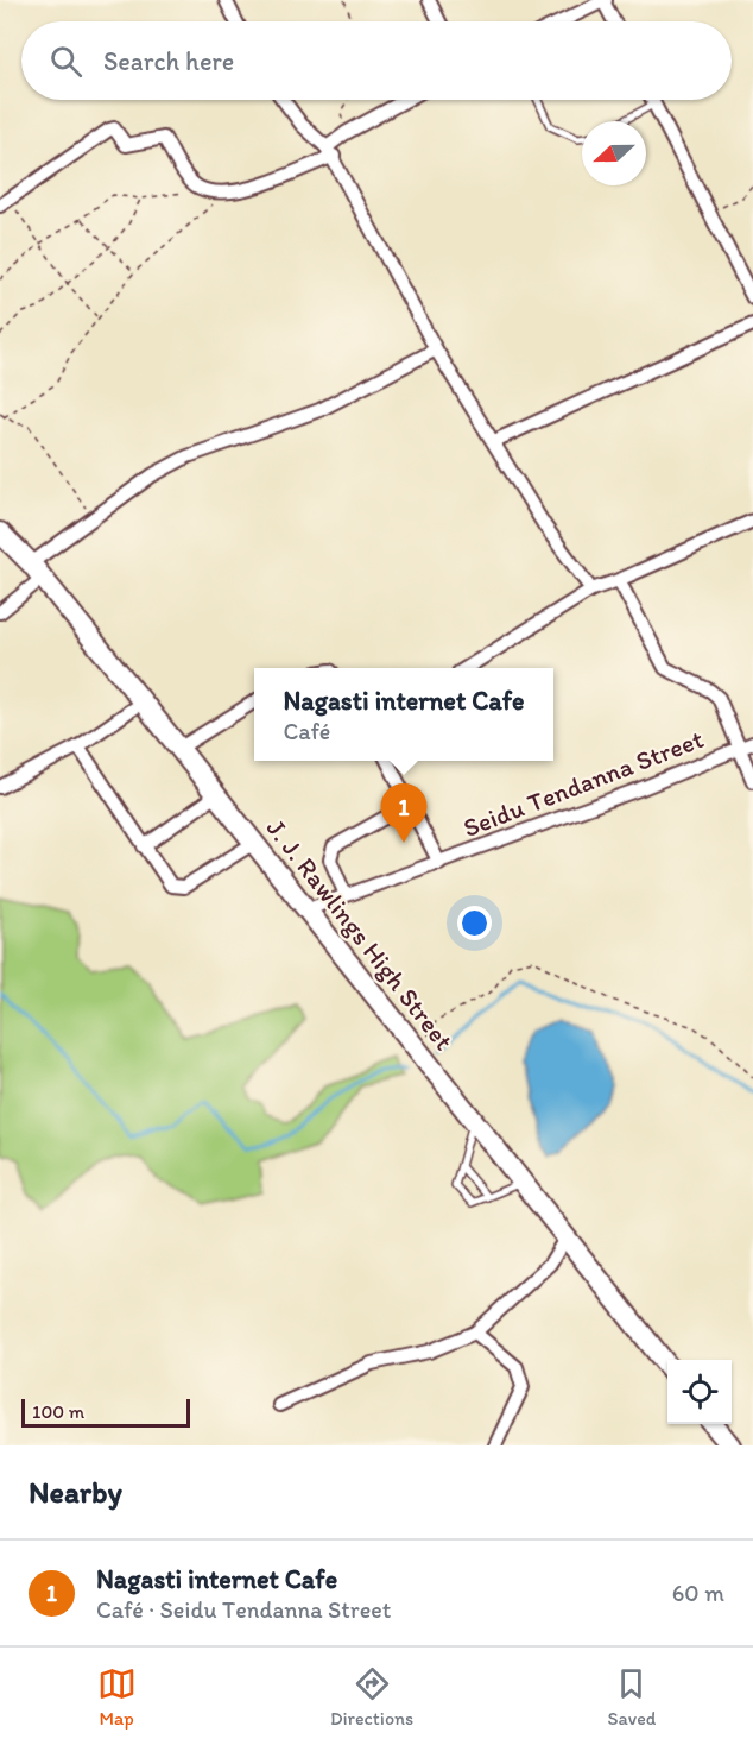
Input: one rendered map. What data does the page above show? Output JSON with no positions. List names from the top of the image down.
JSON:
{
  "streets": {
    "main road": ["J. J. Rawlings High Street"],
    "street": ["Seidu Tendanna Street"]
  },
  "crossings": [
    ["Seidu Tendanna Street", "J. J. Rawlings High Street"]
  ],
  "scale_bar": "100 m",
  "north": "left",
  "page": {
    "search": "Search here",
    "popup": ["Nagasti internet Cafe", "Café"],
    "pins": "1",
    "scale": "100 m",
    "heading": "Nearby",
    "list": [
      {
        "mark": "1",
        "name": "Nagasti internet Cafe",
        "note": "Café · Seidu Tendanna Street",
        "value": "60 m"
      }
    ],
    "nav": ["Map", "Directions", "Saved"]
  }
}
